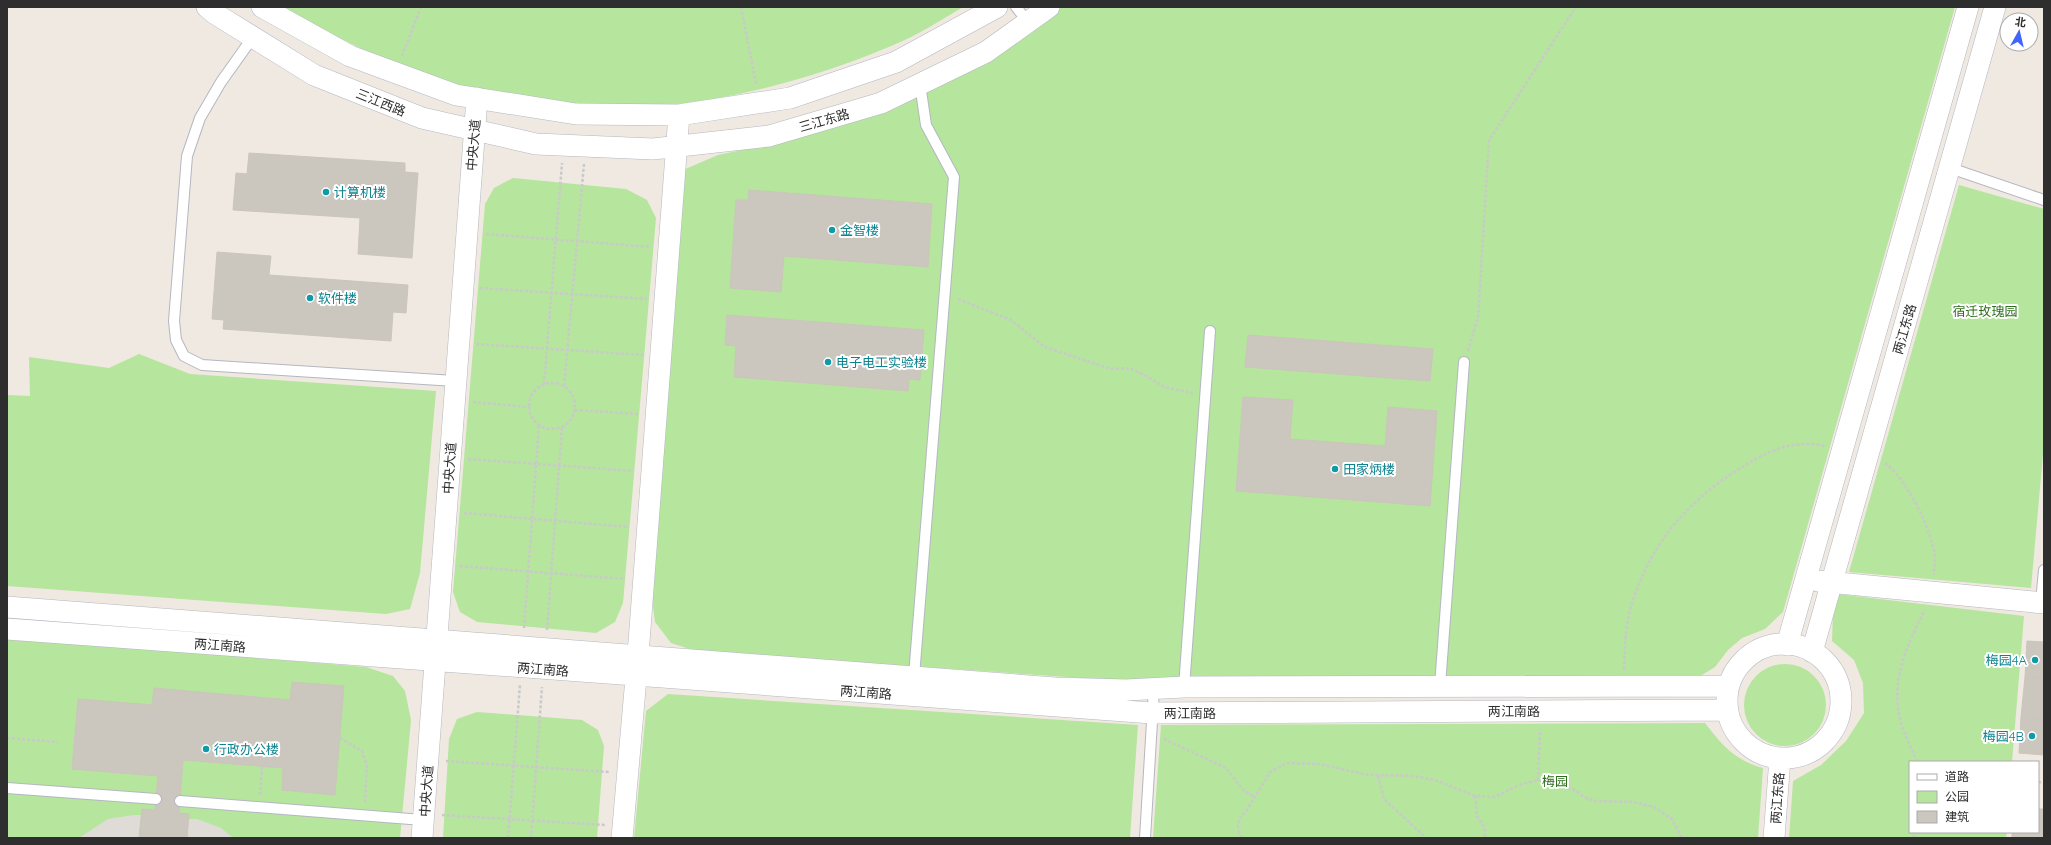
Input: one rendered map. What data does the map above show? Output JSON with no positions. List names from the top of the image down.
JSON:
{
  "streets": {
    "street": [
      "三江西路",
      "三江东路",
      "中央大道",
      "两江东路",
      "两江南路"
    ]
  },
  "crossings": [
    ["三江西路", "三江东路"],
    ["三江西路", "中央大道"],
    ["中央大道", "两江南路"],
    ["两江东路", "两江南路"]
  ],
  "parks": ["宿迁玫瑰园", "梅园"],
  "places": [
    "计算机楼",
    "金智楼",
    "软件楼",
    "电子电工实验楼",
    "田家炳楼",
    "梅园4A",
    "梅园4B",
    "行政办公楼"
  ],
  "legend": ["道路", "公园", "建筑"],
  "north": "top"
}
